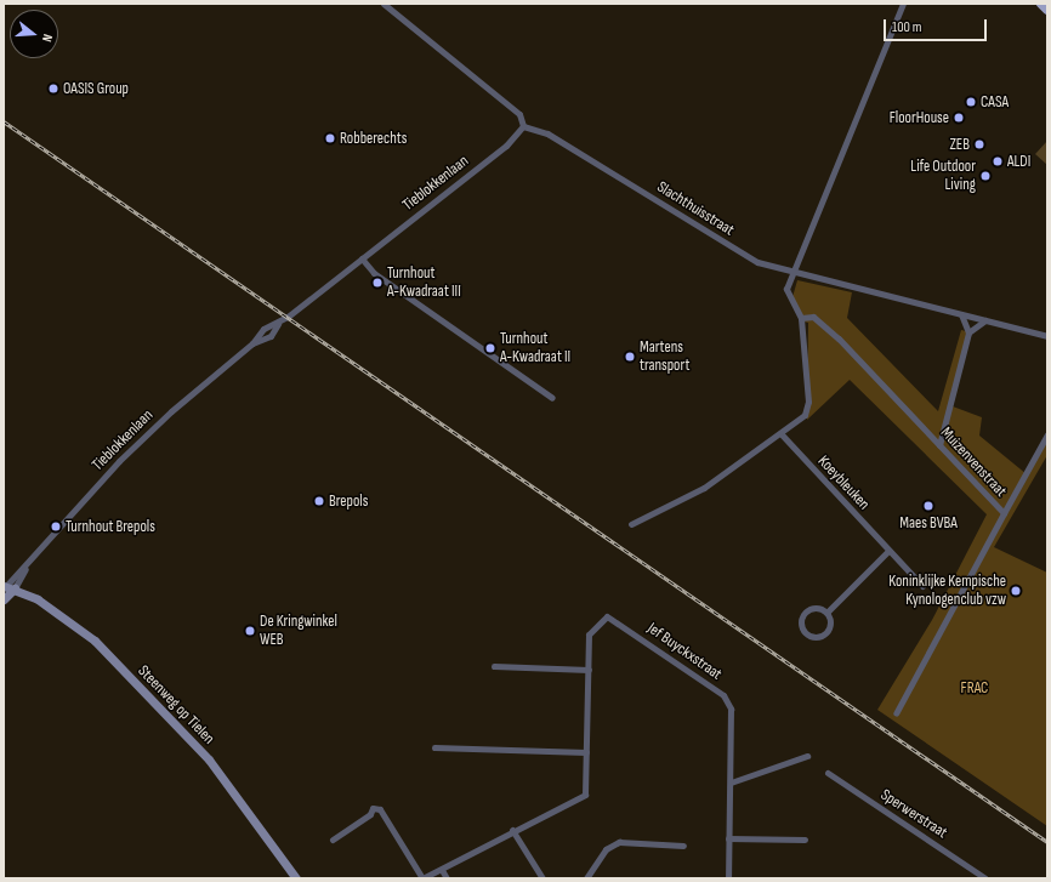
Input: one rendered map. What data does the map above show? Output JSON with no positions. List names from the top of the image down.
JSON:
{
  "streets": {
    "street": [
      "Tieblokkenlaan",
      "Slachthuisstraat",
      "Muizenvenstraat",
      "Koeybleuken",
      "Jef Buyckxstraat",
      "Steenweg op Tielen",
      "Sperwerstraat"
    ]
  },
  "crossings": [
    ["Tieblokkenlaan", "Slachthuisstraat"],
    ["Tieblokkenlaan", "Steenweg op Tielen"]
  ],
  "parks": ["FRAC"],
  "places": [
    "OASIS Group",
    "CASA",
    "FloorHouse",
    "Robberechts",
    "ZEB",
    "ALDI",
    "Life Outdoor Living",
    "Turnhout A-Kwadraat III",
    "Turnhout A-Kwadraat II",
    "Martens transport",
    "Brepols",
    "Maes BVBA",
    "Turnhout Brepols",
    "Koninklijke Kempische Kynologenclub vzw",
    "De Kringwinkel WEB"
  ],
  "scale_bar": "100 m",
  "north": "right"
}
